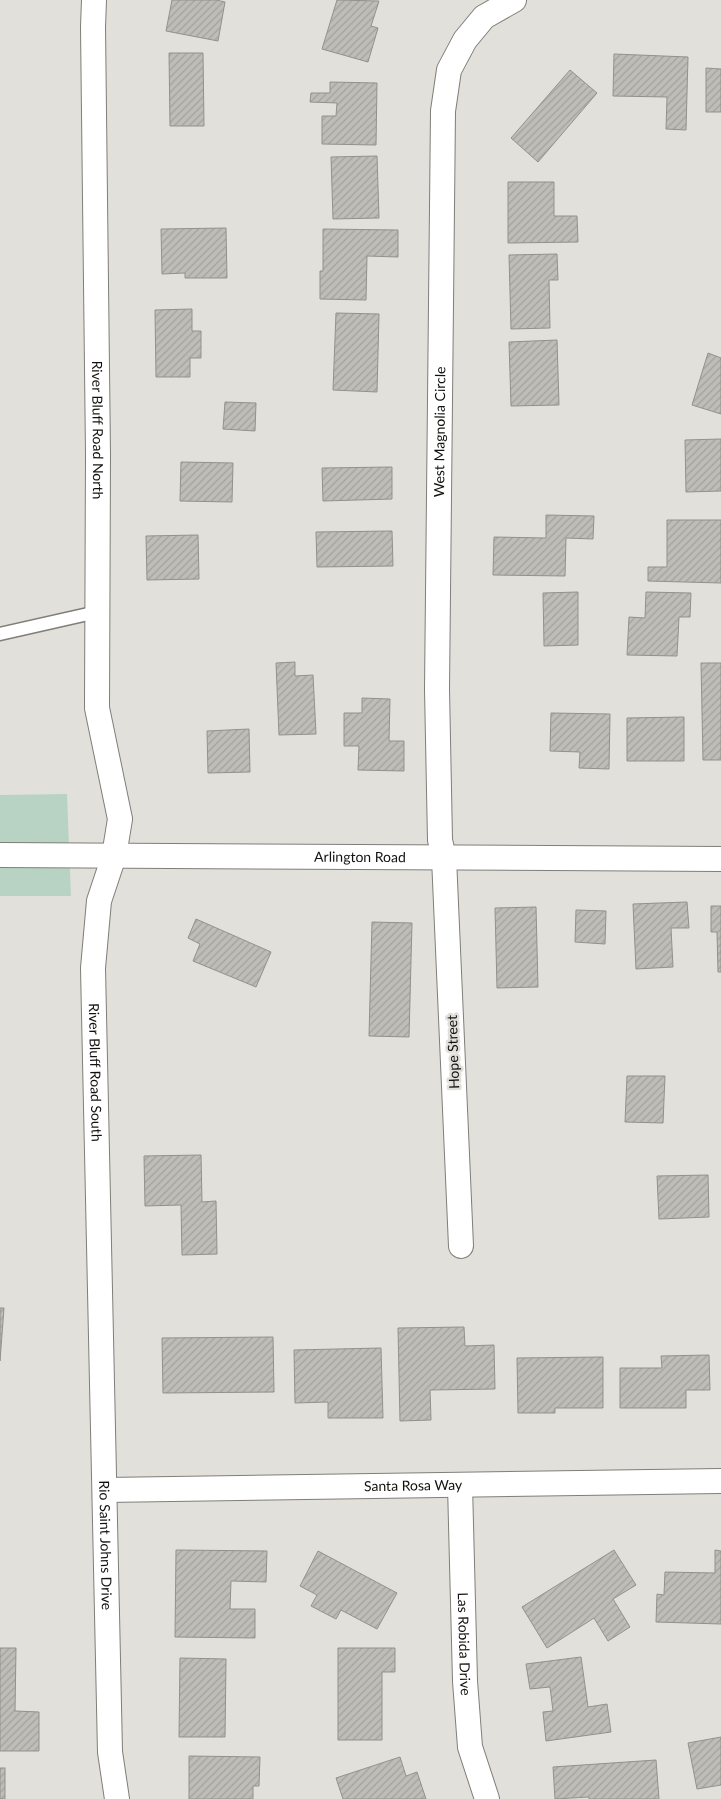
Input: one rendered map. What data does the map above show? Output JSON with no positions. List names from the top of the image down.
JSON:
{
  "streets": {
    "street": [
      "River Bluff Road North",
      "West Magnolia Circle",
      "Arlington Road",
      "Hope Street",
      "River Bluff Road South",
      "Santa Rosa Way",
      "Rio Saint Johns Drive",
      "Las Robida Drive"
    ]
  },
  "crossings": [
    ["River Bluff Road North", "Arlington Road"],
    ["River Bluff Road North", "River Bluff Road South"],
    ["West Magnolia Circle", "Arlington Road"],
    ["West Magnolia Circle", "Hope Street"],
    ["Arlington Road", "Hope Street"],
    ["Arlington Road", "River Bluff Road South"],
    ["River Bluff Road South", "Rio Saint Johns Drive"],
    ["Santa Rosa Way", "Rio Saint Johns Drive"],
    ["Santa Rosa Way", "Las Robida Drive"]
  ]
}
